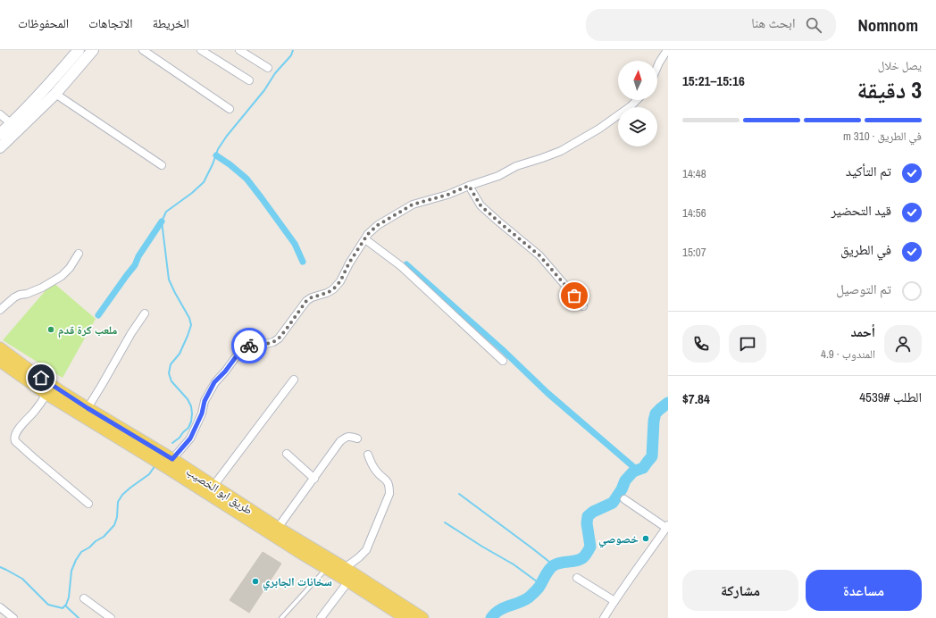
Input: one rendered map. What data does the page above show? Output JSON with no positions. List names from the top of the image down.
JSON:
{
  "streets": {
    "main road": ["طريق ابو الخصيب"]
  },
  "places": ["ملعب كرة قدم", "خصوصي", "سخانات الجابري"],
  "north": "top",
  "page": {
    "header": "Nomnom",
    "search": "ابحث هنا",
    "nav": ["الخريطة", "الاتجاهات", "المحفوظات"],
    "heading": ["3 دقيقة", "يصل خلال", "15:16–15:21"],
    "panel": [
      "أحمد",
      "المندوب · 4.9",
      "الطلب #4539",
      "$7.84"
    ],
    "bar": "في الطريق · 310 m",
    "list": [
      ["تم التأكيد", "14:48"],
      ["قيد التحضير", "14:56"],
      ["في الطريق", "15:07"],
      "تم التوصيل"
    ],
    "buttons": ["مساعدة", "مشاركة"]
  }
}
